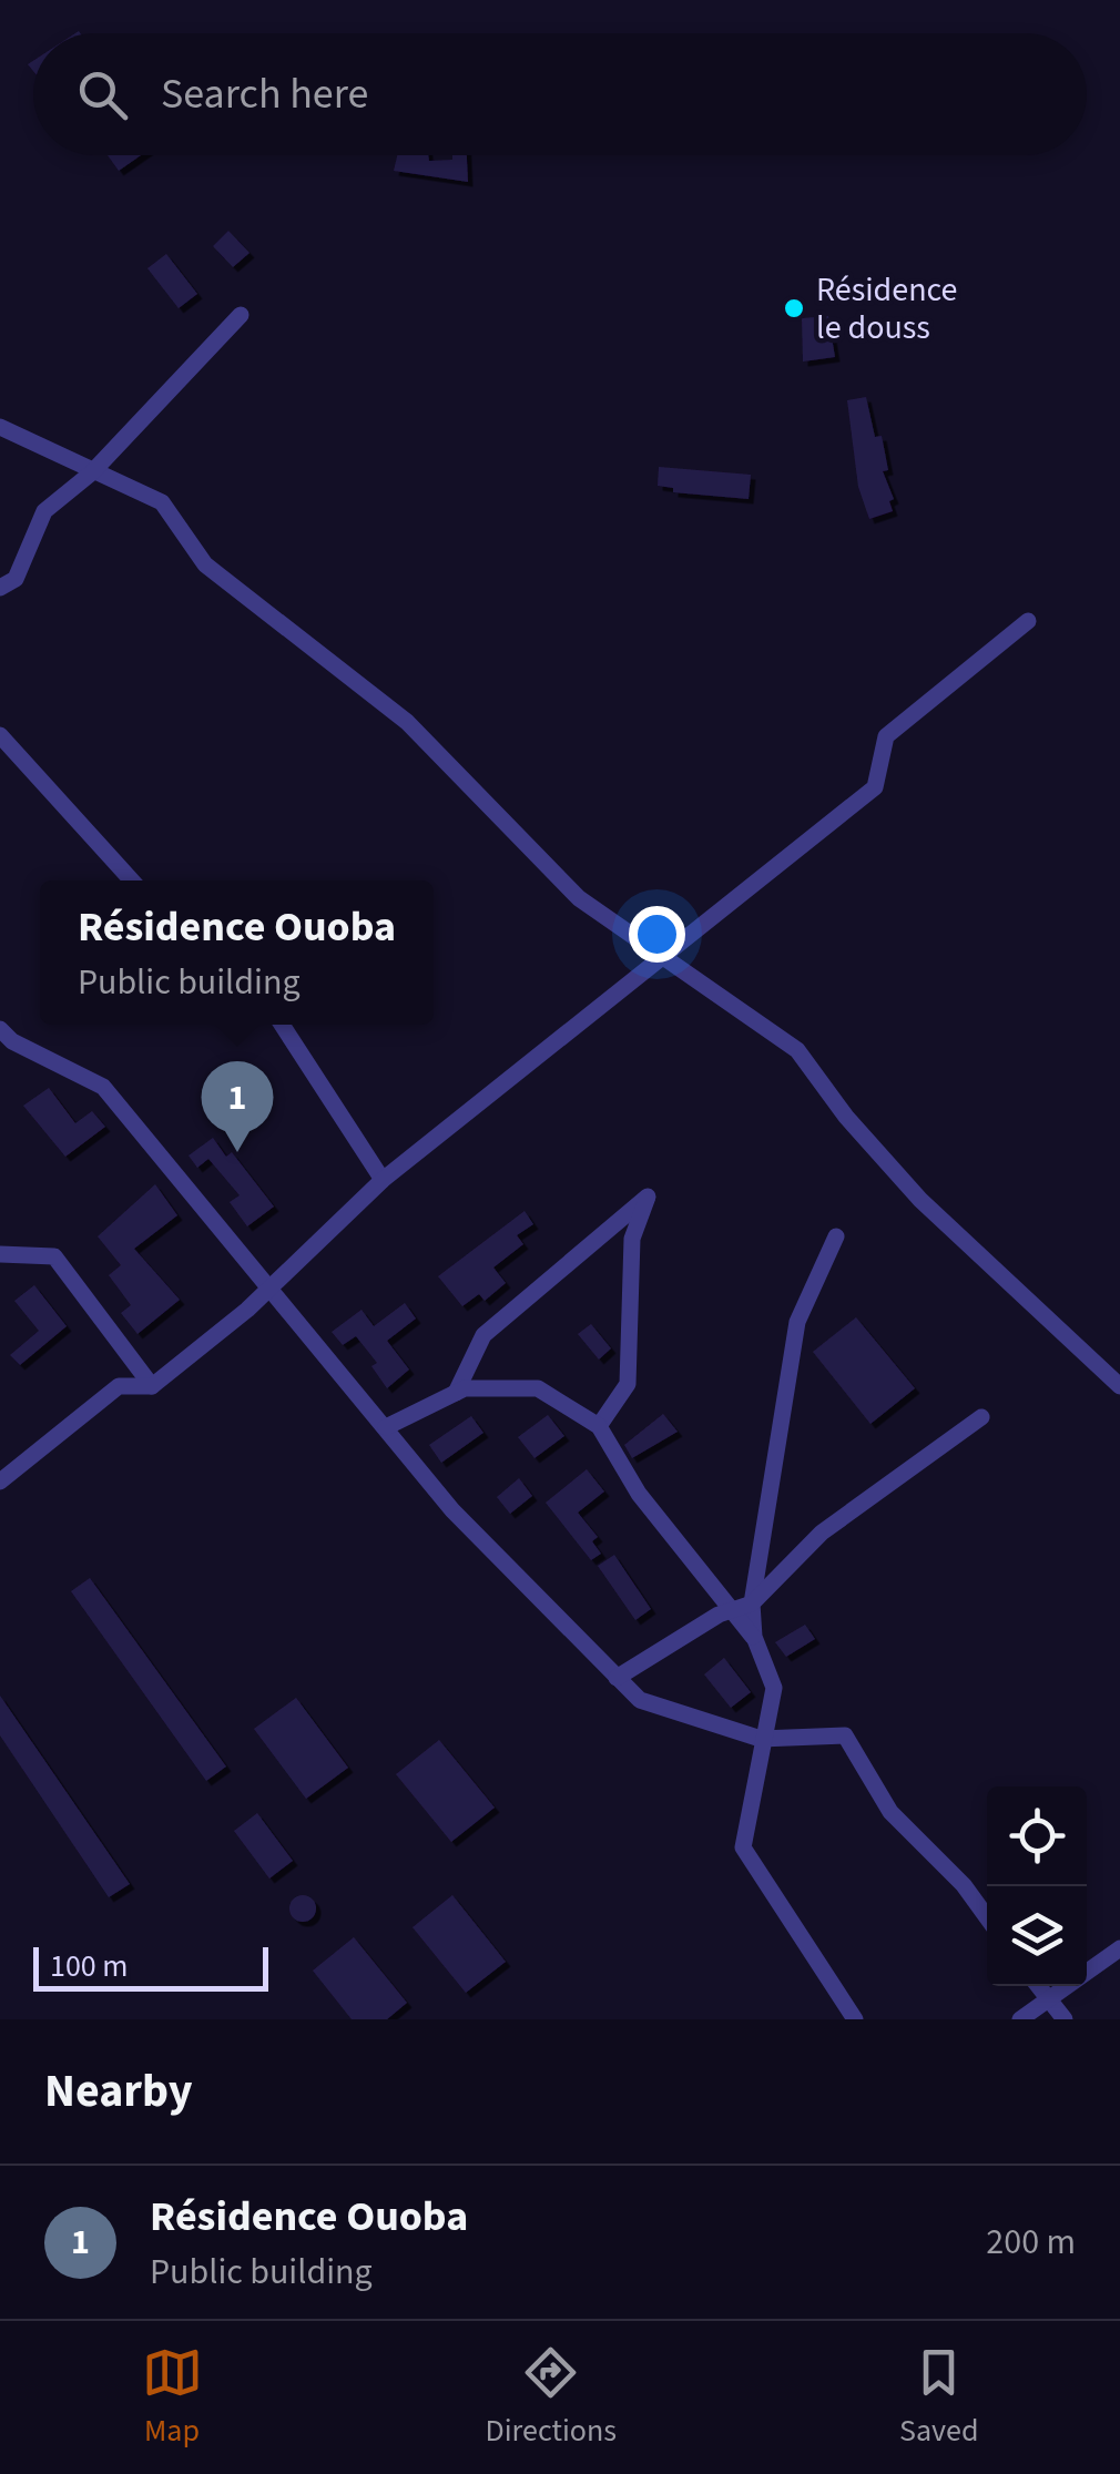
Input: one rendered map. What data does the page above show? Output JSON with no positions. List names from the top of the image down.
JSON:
{
  "places": ["Résidence le douss"],
  "scale_bar": "100 m",
  "page": {
    "search": "Search here",
    "popup": ["Résidence Ouoba", "Public building"],
    "pins": "1",
    "scale": "100 m",
    "heading": "Nearby",
    "list": [
      {
        "mark": "1",
        "name": "Résidence Ouoba",
        "note": "Public building",
        "value": "200 m"
      }
    ],
    "nav": ["Map", "Directions", "Saved"]
  }
}
